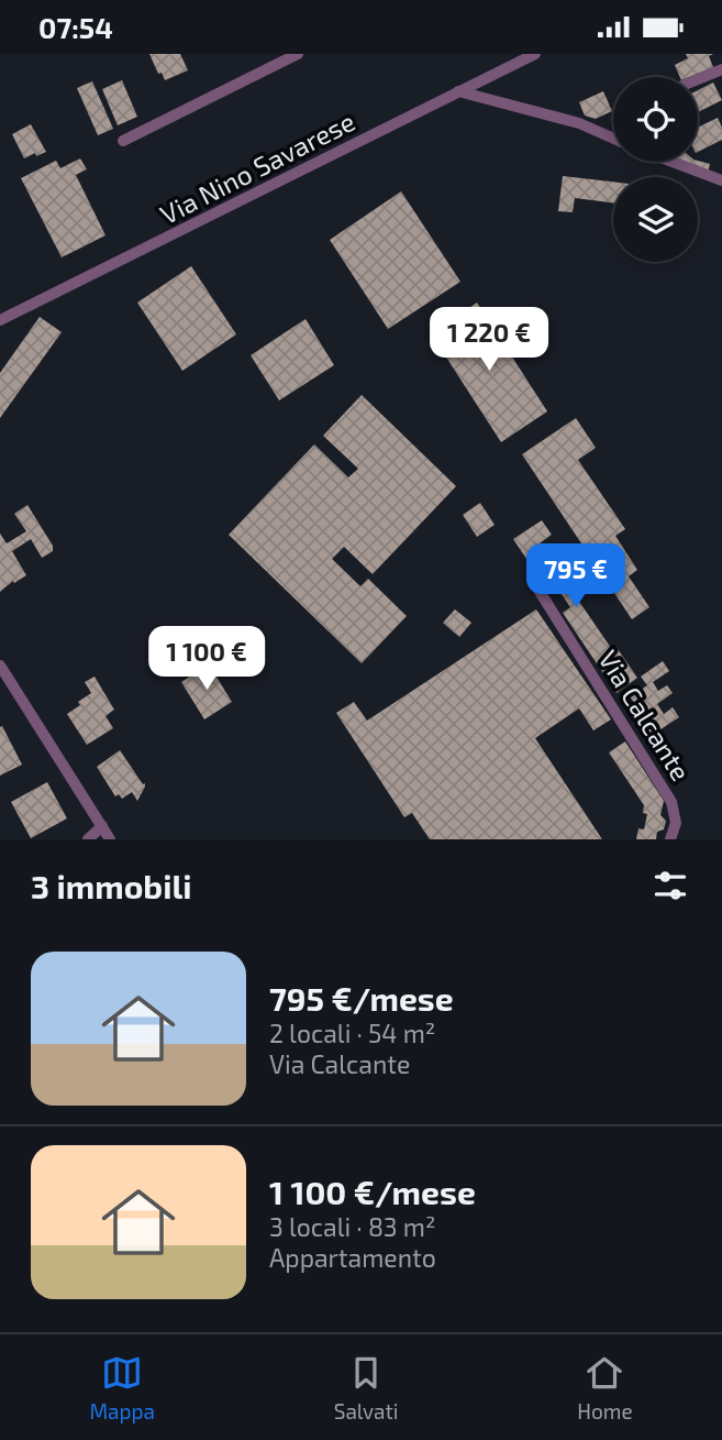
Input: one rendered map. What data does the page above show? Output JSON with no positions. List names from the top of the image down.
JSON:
{
  "streets": {
    "street": ["Via Nino Savarese", "Via Calcante"]
  },
  "page": {
    "status": "07:54",
    "price": ["1 220 €", "795 €", "1 100 €"],
    "heading": "3 immobili",
    "list": [
      {
        "name": "795 €/mese",
        "note": "2 locali · 54 m² · Via Calcante"
      },
      {
        "name": "1 100 €/mese",
        "note": "3 locali · 83 m² · Appartamento"
      }
    ],
    "tabs": ["Mappa", "Salvati", "Home"]
  }
}
